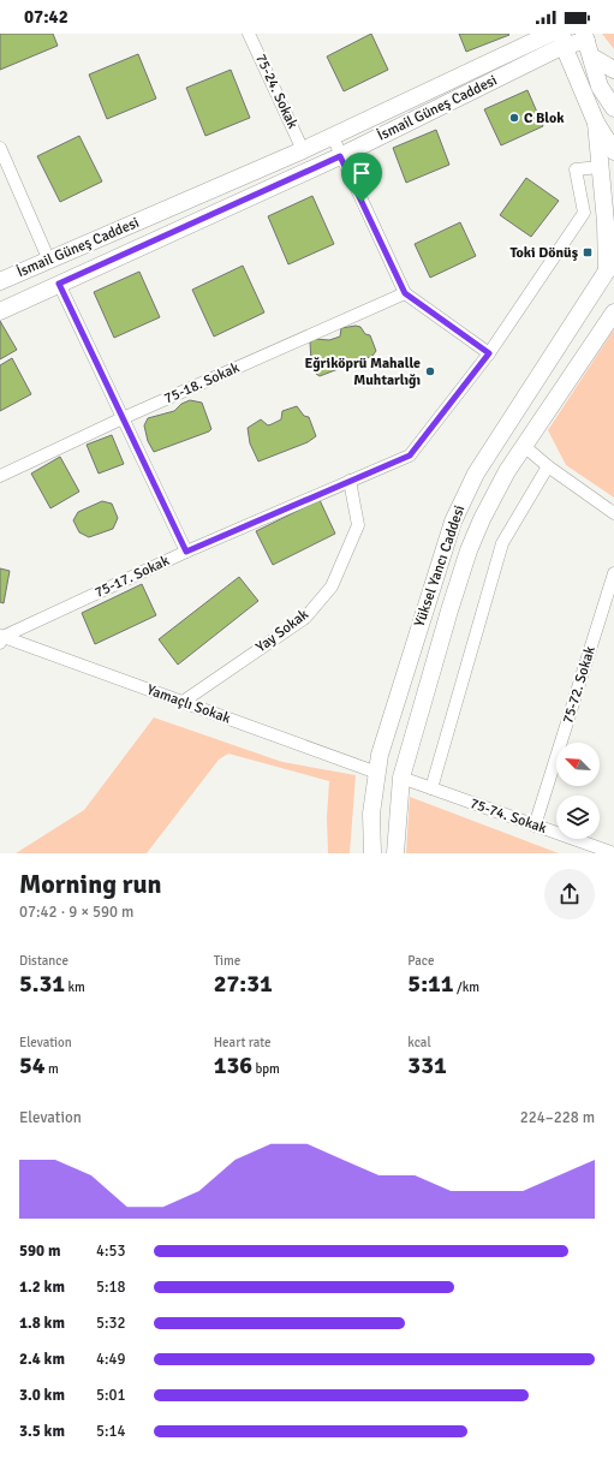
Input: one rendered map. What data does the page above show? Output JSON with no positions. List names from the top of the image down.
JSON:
{
  "streets": {
    "street": [
      "75-24. Sokak",
      "İsmail Güneş Caddesi",
      "75-18. Sokak",
      "Yüksel Yancı Caddesi",
      "75-17. Sokak",
      "Yay Sokak",
      "75-72. Sokak",
      "Yamaçlı Sokak",
      "75-74. Sokak"
    ]
  },
  "crossings": [
    ["75-24. Sokak", "İsmail Güneş Caddesi"],
    ["Yüksel Yancı Caddesi", "Yamaçlı Sokak"],
    ["Yüksel Yancı Caddesi", "75-74. Sokak"],
    ["75-17. Sokak", "Yay Sokak"],
    ["75-17. Sokak", "Yamaçlı Sokak"],
    ["Yay Sokak", "Yamaçlı Sokak"],
    ["75-72. Sokak", "75-74. Sokak"]
  ],
  "places": {
    "other": ["C Blok", "Eğriköprü Mahalle Muhtarlığı"],
    "transit": ["Toki Dönüş"]
  },
  "north": "top left",
  "page": {
    "status": "07:42",
    "heading": ["Morning run", "07:42 · 9 × 590 m"],
    "stats": [
      ["Distance", "5.31 km"],
      ["Time", "27:31"],
      ["Pace", "5:11 /km"],
      ["Elevation", "54 m"],
      ["Heart rate", "136 bpm"],
      ["kcal", "331"]
    ],
    "chart": ["Elevation", "224–228 m"],
    "list": [
      {
        "name": "590 m",
        "note": "4:53"
      },
      {
        "name": "1.2 km",
        "note": "5:18"
      },
      {
        "name": "1.8 km",
        "note": "5:32"
      },
      {
        "name": "2.4 km",
        "note": "4:49"
      },
      {
        "name": "3.0 km",
        "note": "5:01"
      },
      {
        "name": "3.5 km",
        "note": "5:14"
      }
    ]
  }
}
